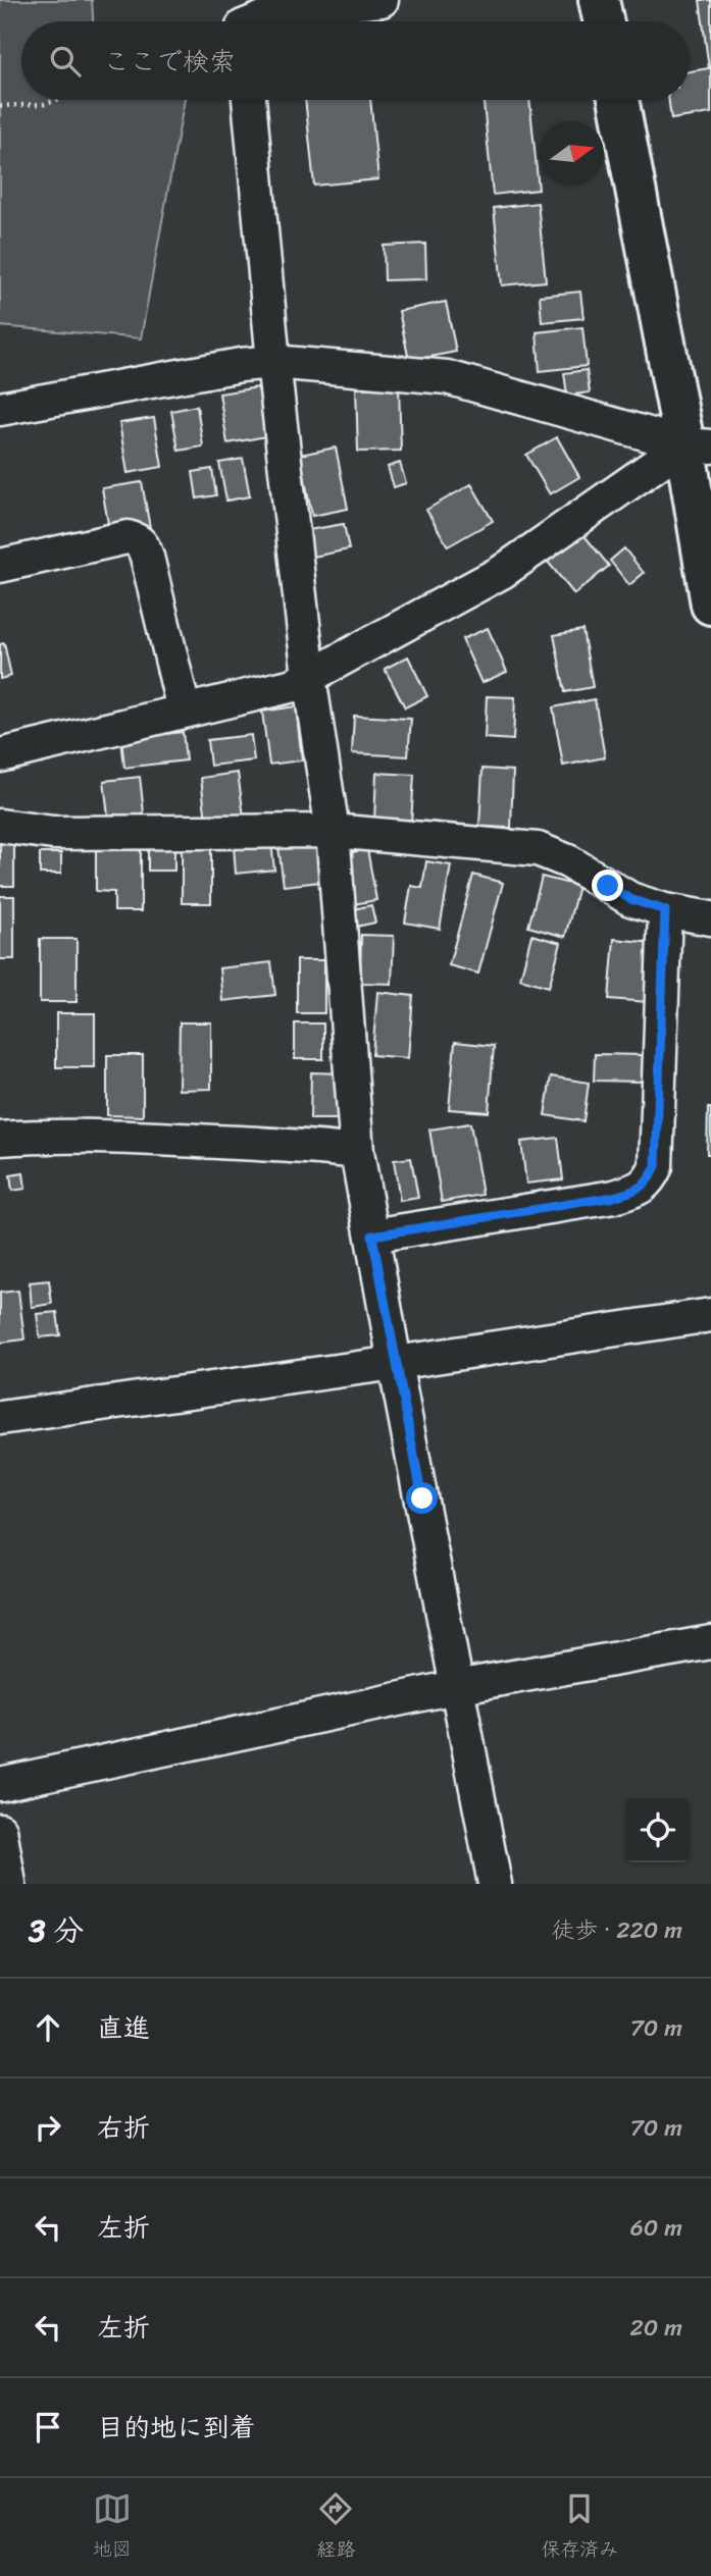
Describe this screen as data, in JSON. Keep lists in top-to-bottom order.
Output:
{
  "north": "right",
  "page": {
    "search": "ここで検索",
    "heading": ["3 分", "徒歩 · 220 m"],
    "list": [
      ["直進", "70 m"],
      ["右折", "70 m"],
      ["左折", "60 m"],
      ["左折", "20 m"],
      "目的地に到着"
    ],
    "nav": ["地図", "経路", "保存済み"]
  }
}
